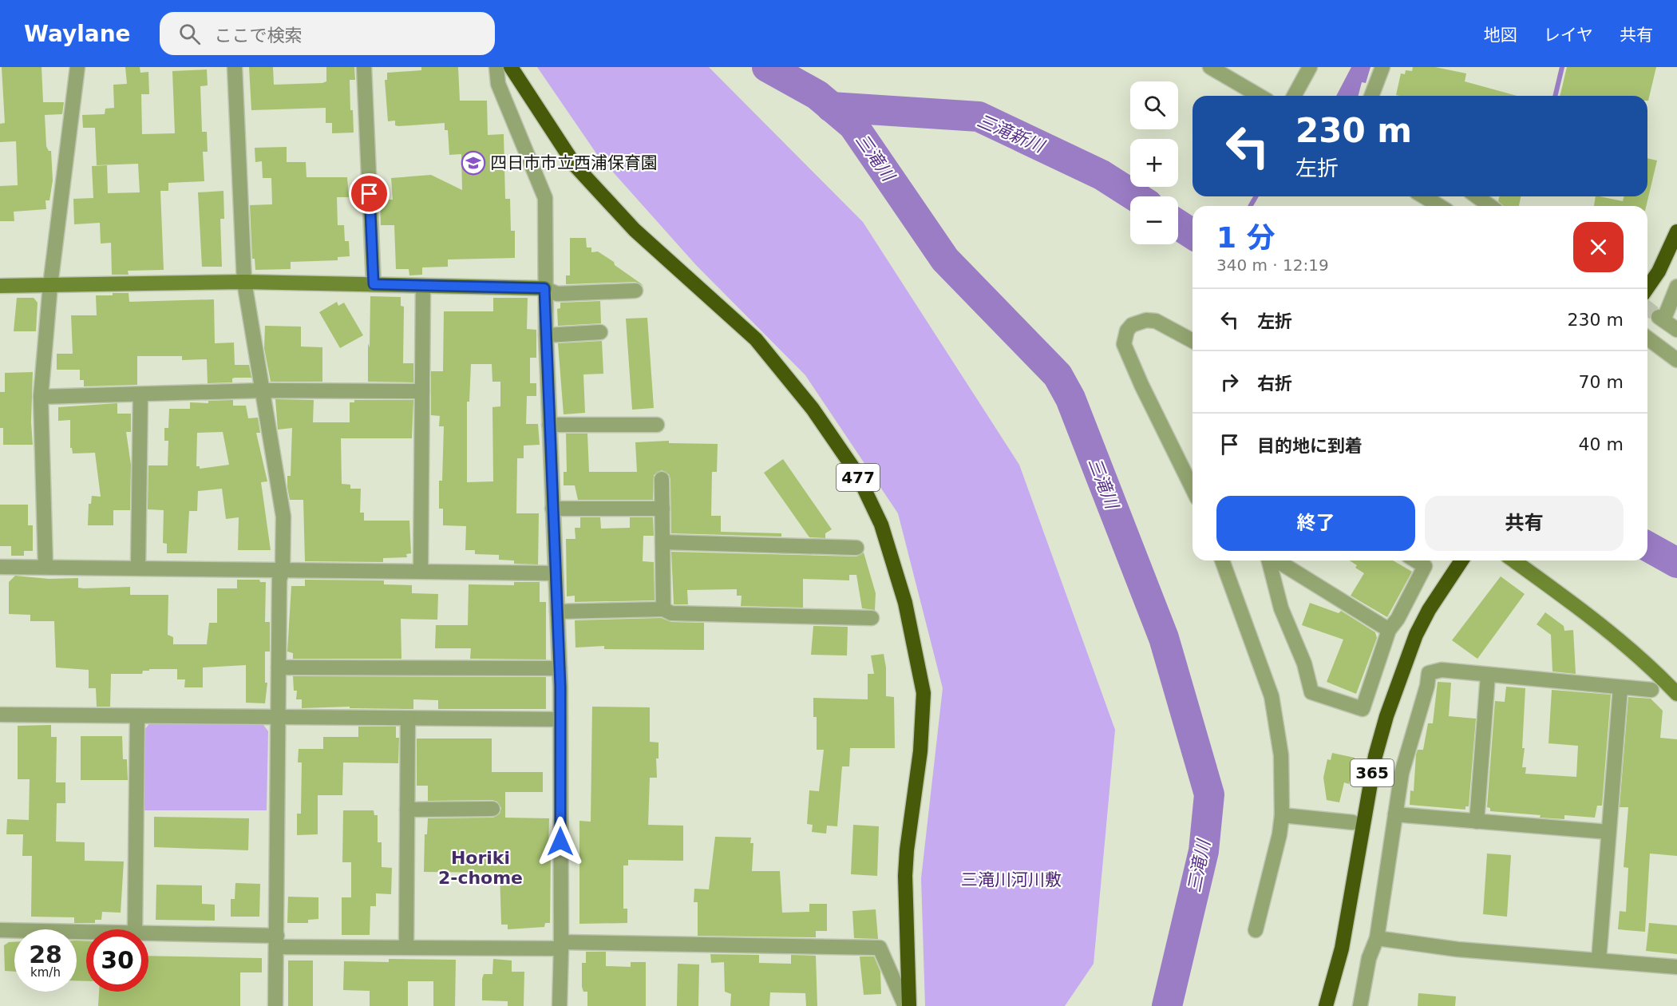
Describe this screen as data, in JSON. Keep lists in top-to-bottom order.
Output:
{
  "streets": {
    "highway": ["477", "365"]
  },
  "districts": ["Horiki 2-chome"],
  "water": ["三滝新川", "三滝川"],
  "parks": ["三滝川河川敷"],
  "places": {
    "school or university": ["四日市市立西浦保育園"]
  },
  "page": {
    "header": "Waylane",
    "search": "ここで検索",
    "nav": ["地図", "レイヤ", "共有"],
    "map_buttons": ["+", "−"],
    "turn": ["230 m", "左折"],
    "heading": ["1 分", "340 m · 12:19"],
    "list": [
      {
        "name": "左折",
        "value": "230 m"
      },
      {
        "name": "右折",
        "value": "70 m"
      },
      {
        "name": "目的地に到着",
        "value": "40 m"
      }
    ],
    "buttons": ["終了", "共有"],
    "speed": "28 km/h",
    "limit": "30"
  }
}
